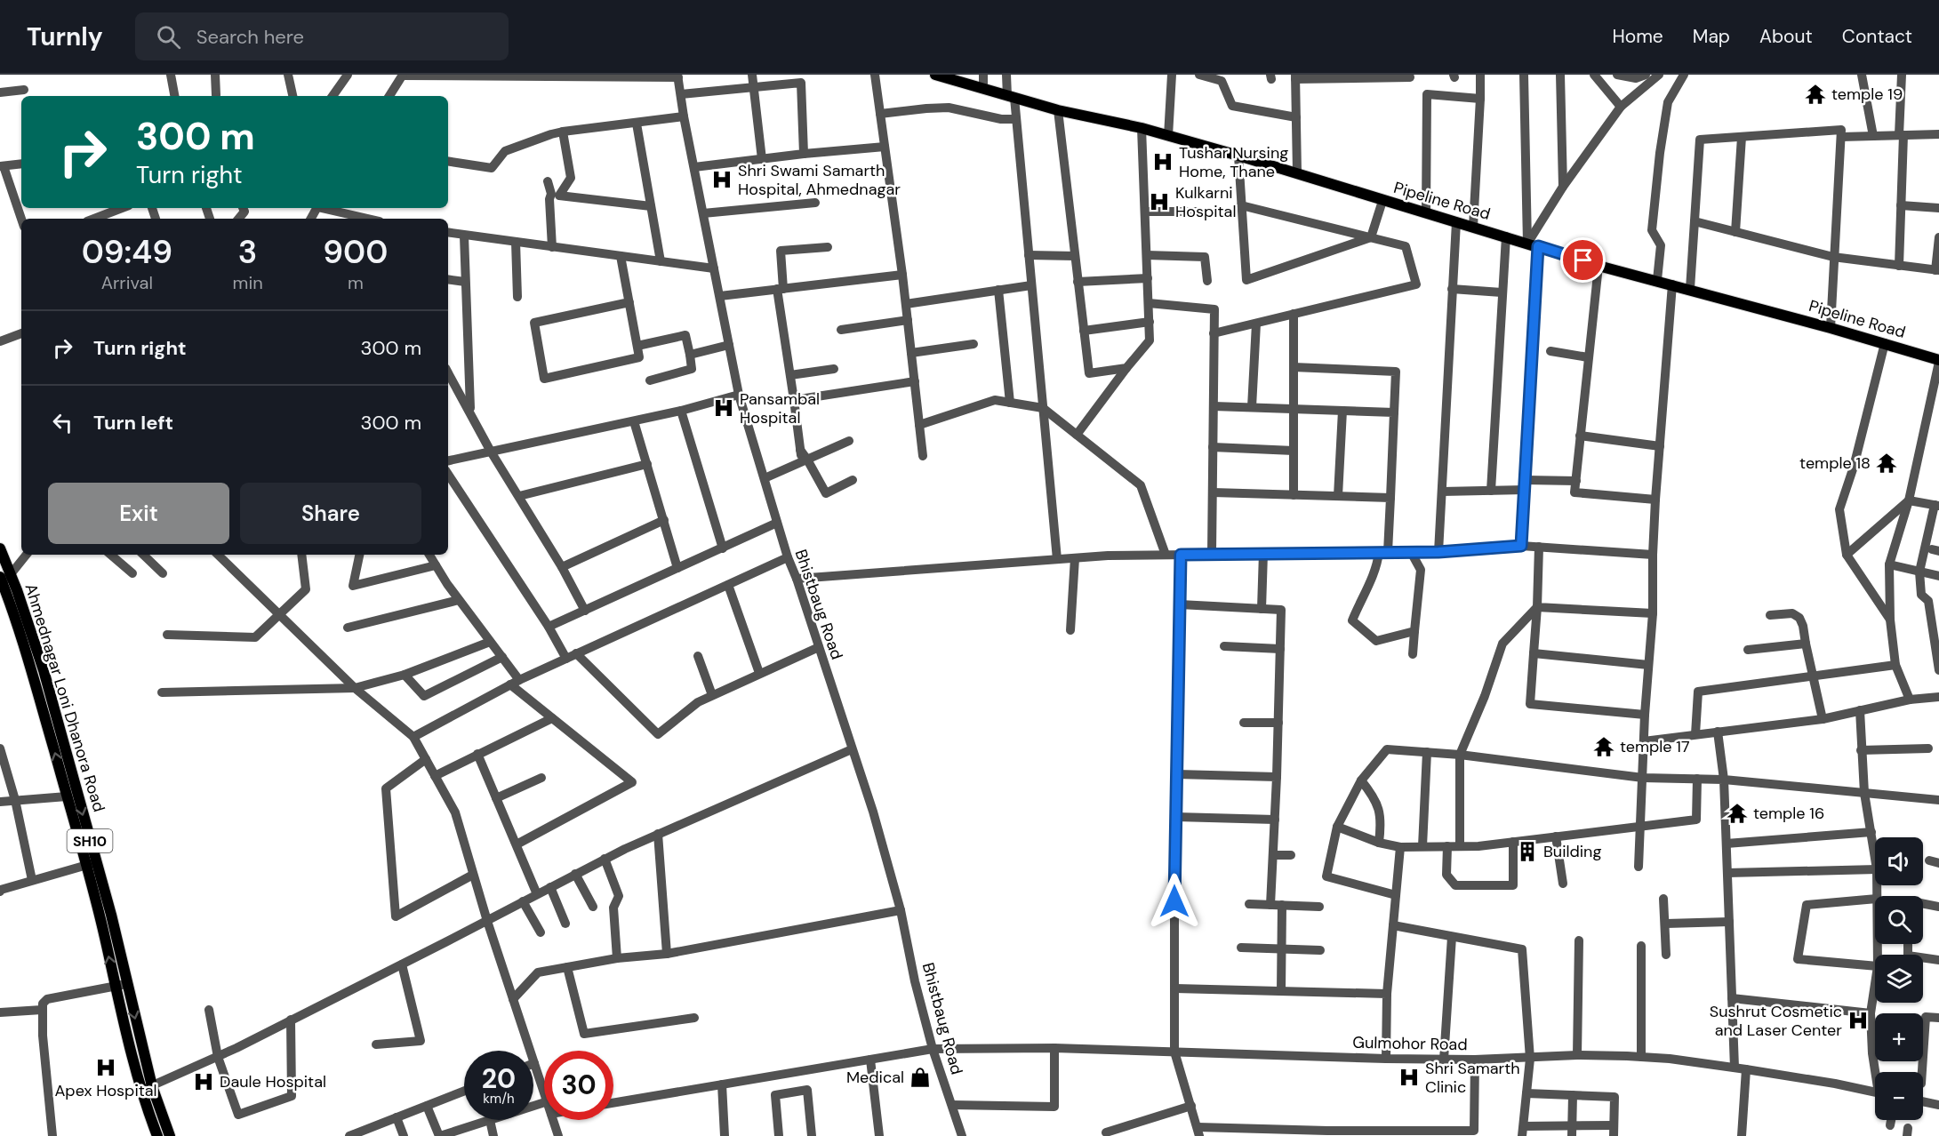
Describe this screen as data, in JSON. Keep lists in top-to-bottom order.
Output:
{
  "streets": {
    "main road": ["Pipeline Road", "Ahmednagar Loni Dhanora Road", "SH10"],
    "street": ["Bhistbaug Road", "Gulmohor Road"]
  },
  "crossings": [
    ["Bhistbaug Road", "Gulmohor Road"]
  ],
  "places": {
    "temple": [
      "temple 19",
      "temple 18",
      "temple 17",
      "temple 16"
    ],
    "hospital": [
      "Tushar Nursing Home, Thane",
      "Shri Swami Samarth Hospital, Ahmednagar",
      "Kulkarni Hospital",
      "Pansambal Hospital",
      "Sushrut Cosmetic and Laser Center",
      "Apex Hospital",
      "Shri Samarth Clinic",
      "Daule Hospital"
    ],
    "building": ["Building"],
    "shop": ["Medical"]
  },
  "page": {
    "header": "Turnly",
    "search": "Search here",
    "nav": [
      "Home",
      "Map",
      "About",
      "Contact"
    ],
    "turn": ["300 m", "Turn right"],
    "eta": [
      "09:49",
      "Arrival",
      "3",
      "min",
      "900",
      "m"
    ],
    "list": [
      {
        "name": "Turn right",
        "value": "300 m"
      },
      {
        "name": "Turn left",
        "value": "300 m"
      }
    ],
    "buttons": ["Exit", "Share"],
    "map_buttons": ["+", "−"],
    "speed": "20 km/h",
    "limit": "30"
  }
}
